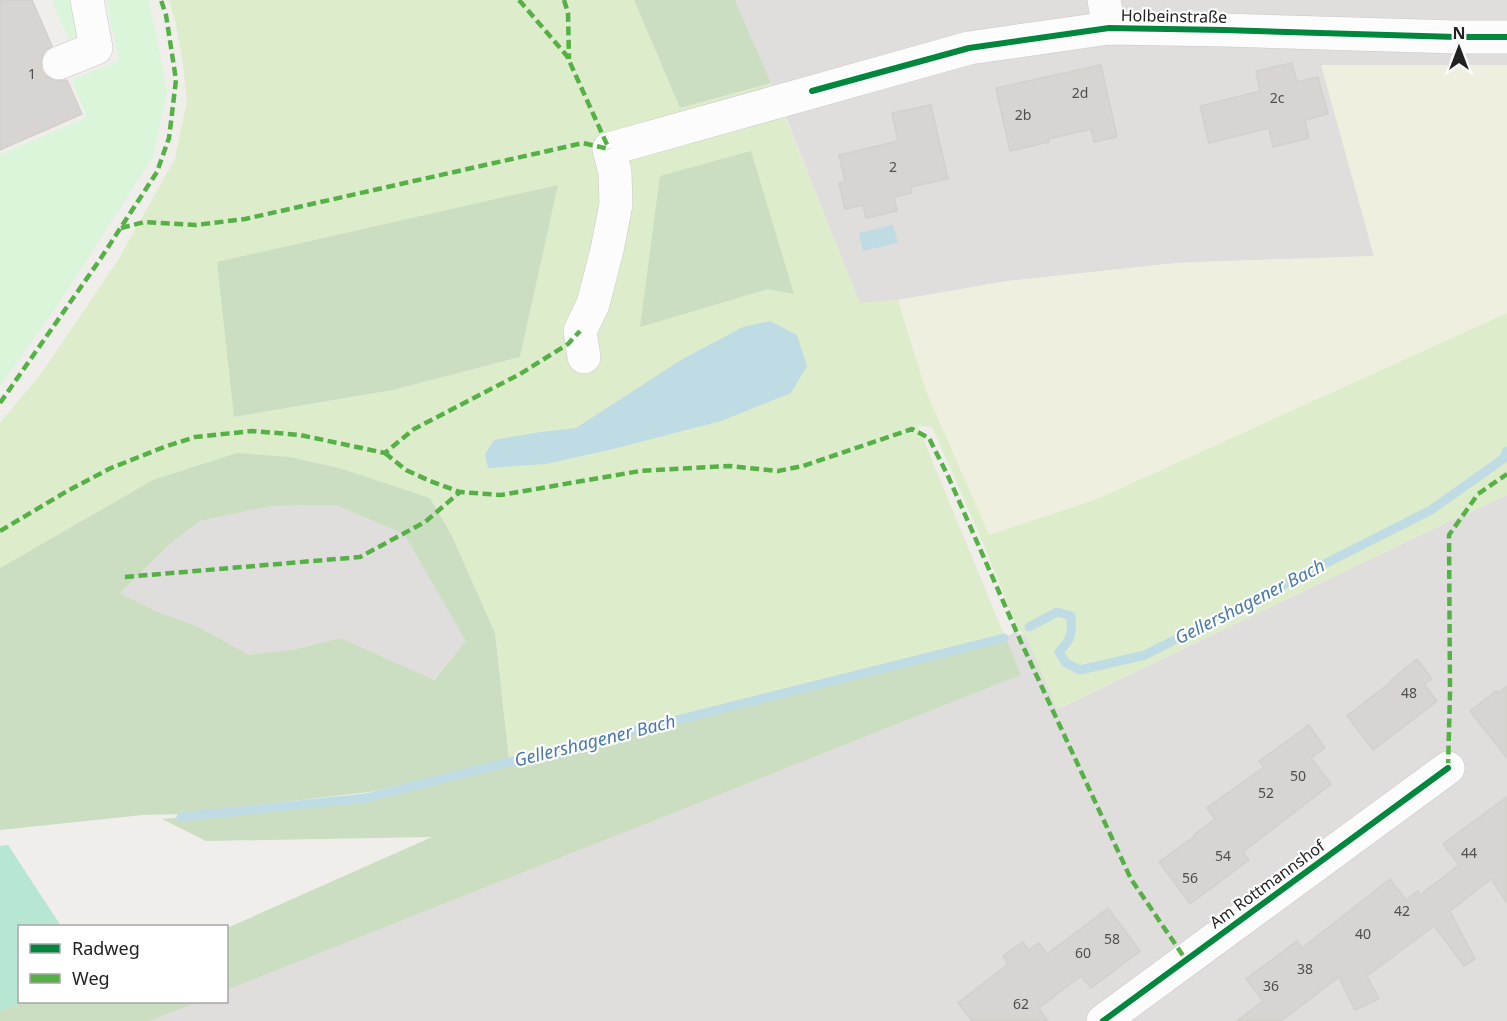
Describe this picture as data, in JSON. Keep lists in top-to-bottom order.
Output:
{
  "streets": {
    "street": ["Holbeinstraße", "Am Rottmannshof"]
  },
  "water": ["Gellershagener Bach"],
  "house_numbers": [
    "1",
    "2d",
    "2c",
    "2b",
    "2",
    "48",
    "50",
    "52",
    "44",
    "54",
    "56",
    "42",
    "40",
    "58",
    "60",
    "38",
    "36",
    "62"
  ],
  "legend": ["Radweg", "Weg"],
  "north": "top"
}
